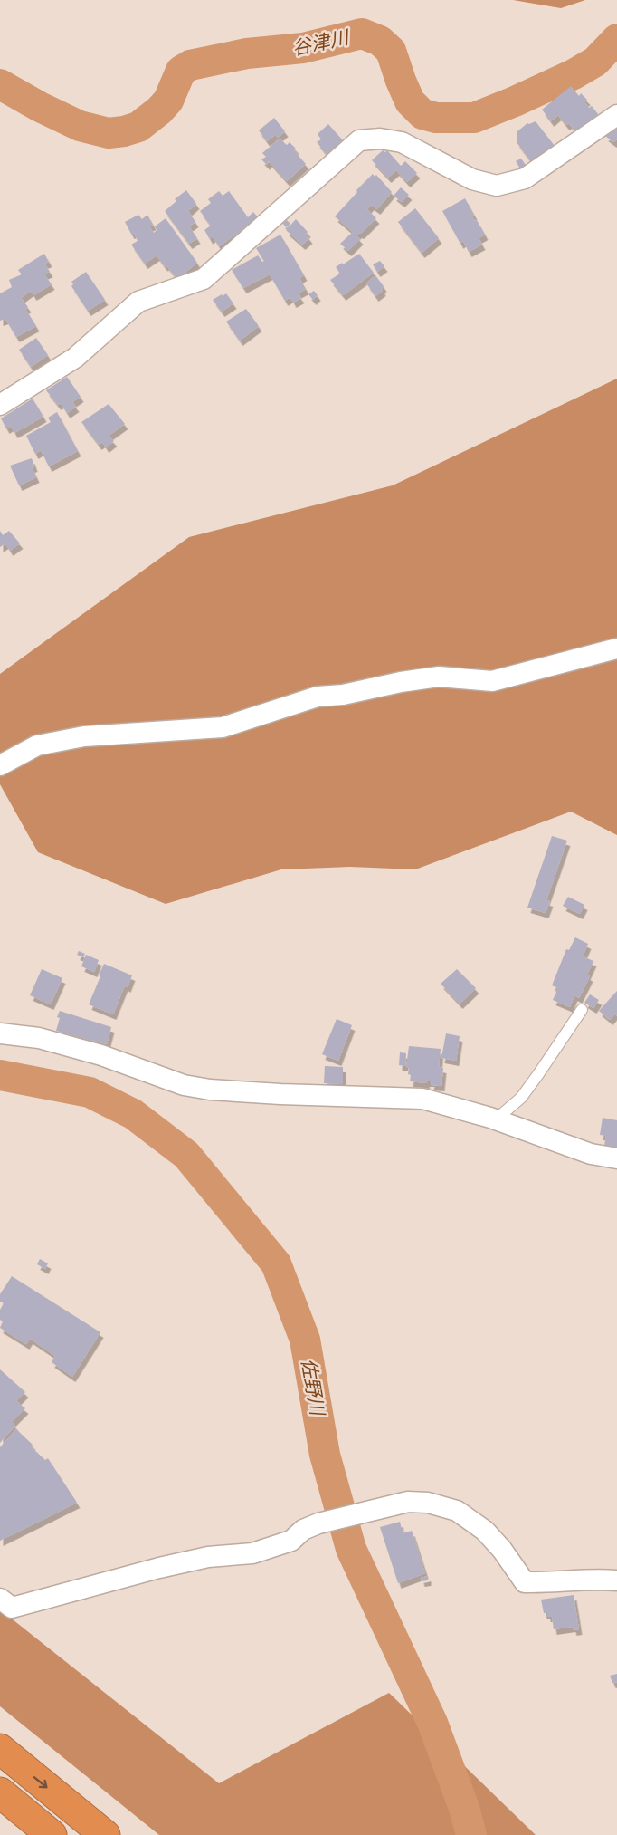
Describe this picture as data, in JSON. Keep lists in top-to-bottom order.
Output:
{
  "water": ["谷津川", "佐野川"]
}
